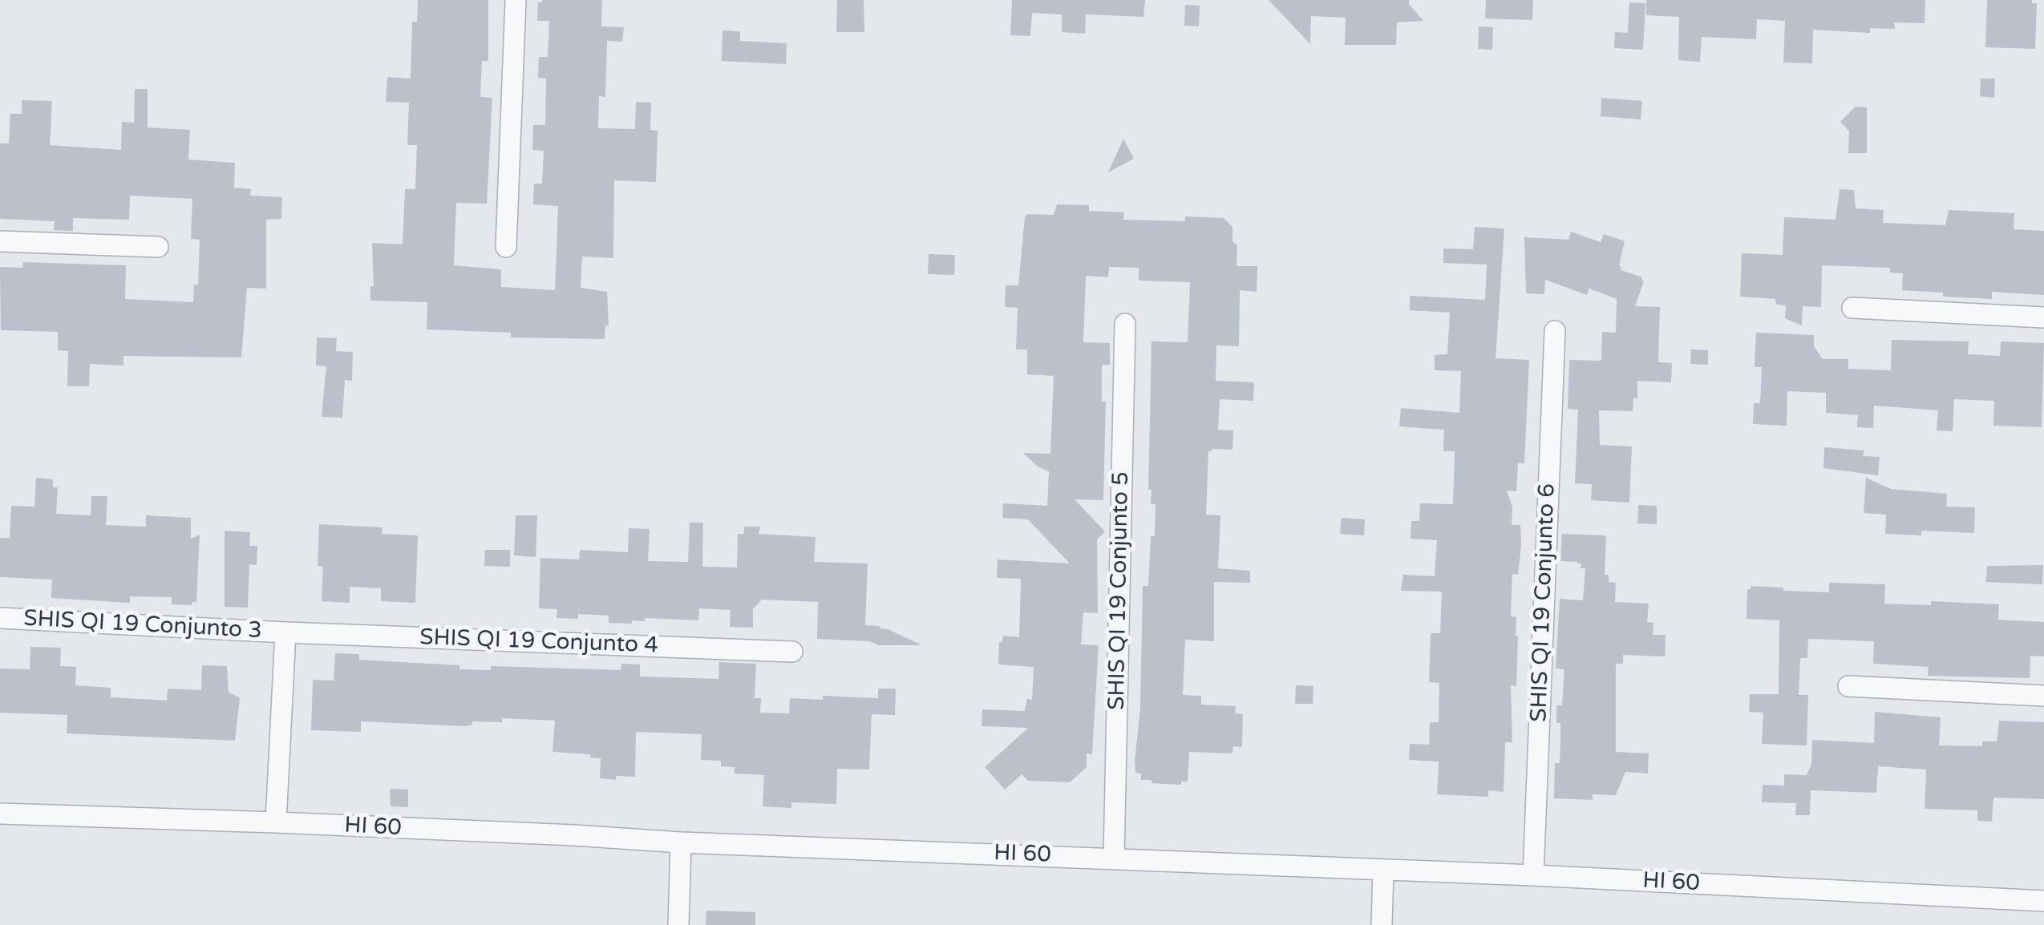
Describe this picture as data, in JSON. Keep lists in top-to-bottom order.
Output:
{
  "streets": {
    "street": [
      "SHIS QI 19 Conjunto 5",
      "SHIS QI 19 Conjunto 6",
      "SHIS QI 19 Conjunto 3",
      "SHIS QI 19 Conjunto 4",
      "HI 60"
    ]
  },
  "crossings": [
    ["SHIS QI 19 Conjunto 5", "HI 60"],
    ["SHIS QI 19 Conjunto 6", "HI 60"],
    ["SHIS QI 19 Conjunto 3", "SHIS QI 19 Conjunto 4"]
  ]
}
